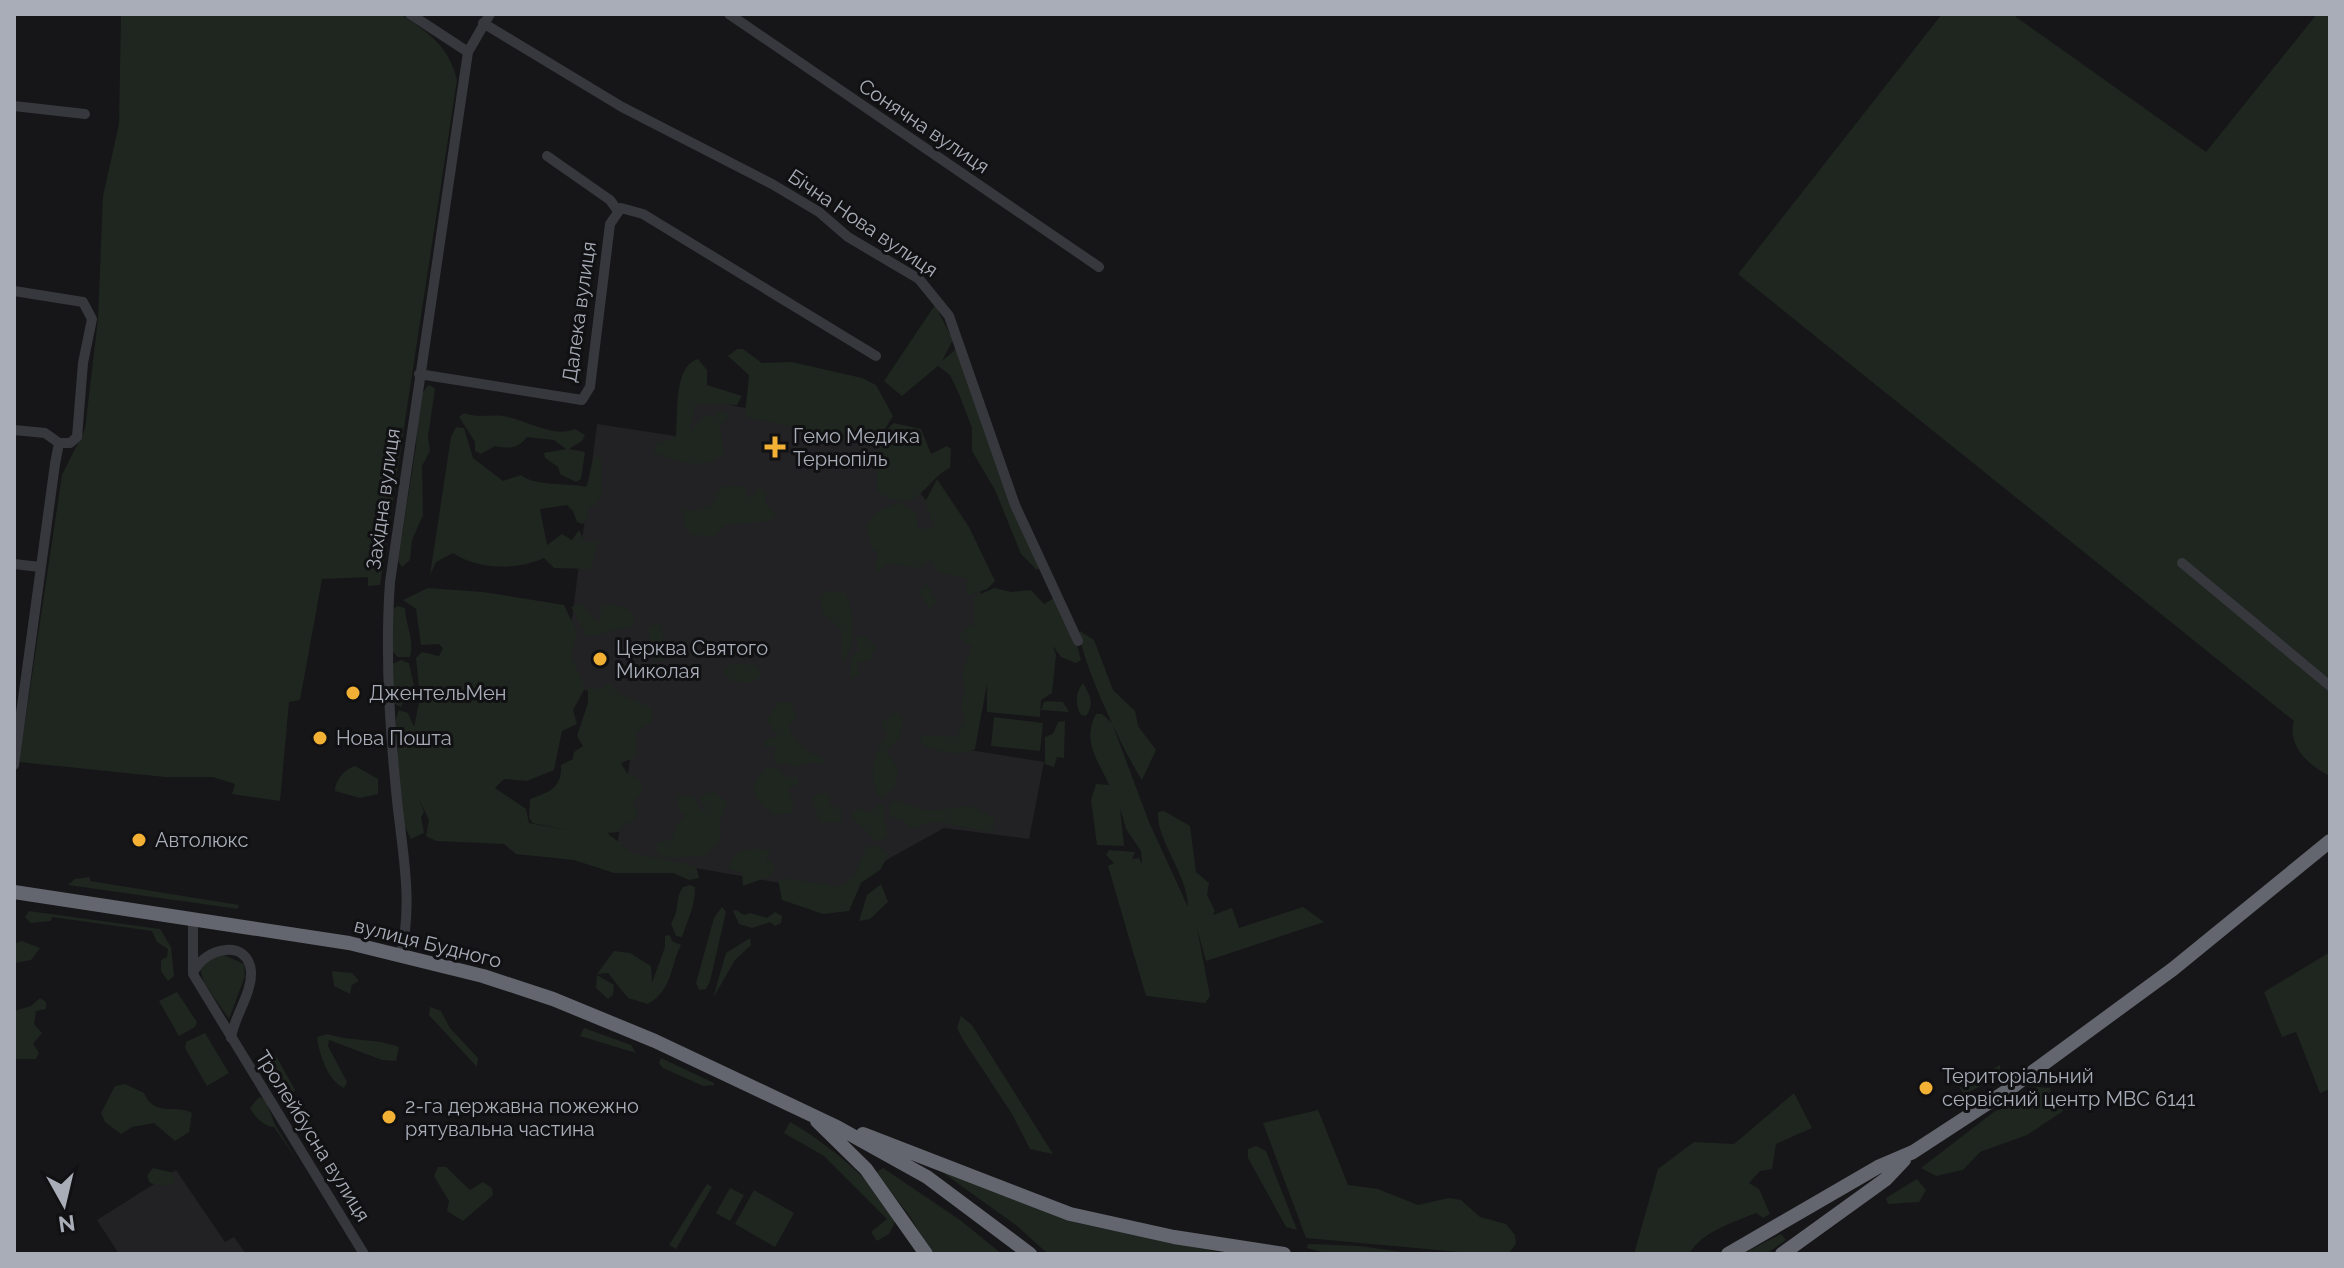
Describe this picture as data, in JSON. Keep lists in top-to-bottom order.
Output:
{
  "streets": {
    "highway": ["вулиця Будного"],
    "street": [
      "Сонячна вулиця",
      "Бічна Нова вулиця",
      "Далека вулиця",
      "Західна вулиця",
      "Тролейбусна вулиця"
    ]
  },
  "crossings": [
    ["Бічна Нова вулиця", "Західна вулиця"],
    ["Далека вулиця", "Західна вулиця"],
    ["Західна вулиця", "вулиця Будного"]
  ],
  "places": {
    "health": ["Гемо Медика Тернопіль"],
    "other": [
      "Церква Святого Миколая",
      "ДжентельМен",
      "Нова Пошта",
      "Автолюкс",
      "Територіальний сервісний центр МВС 6141",
      "2-га державна пожежно рятувальна частина"
    ]
  },
  "north": "bottom"
}
